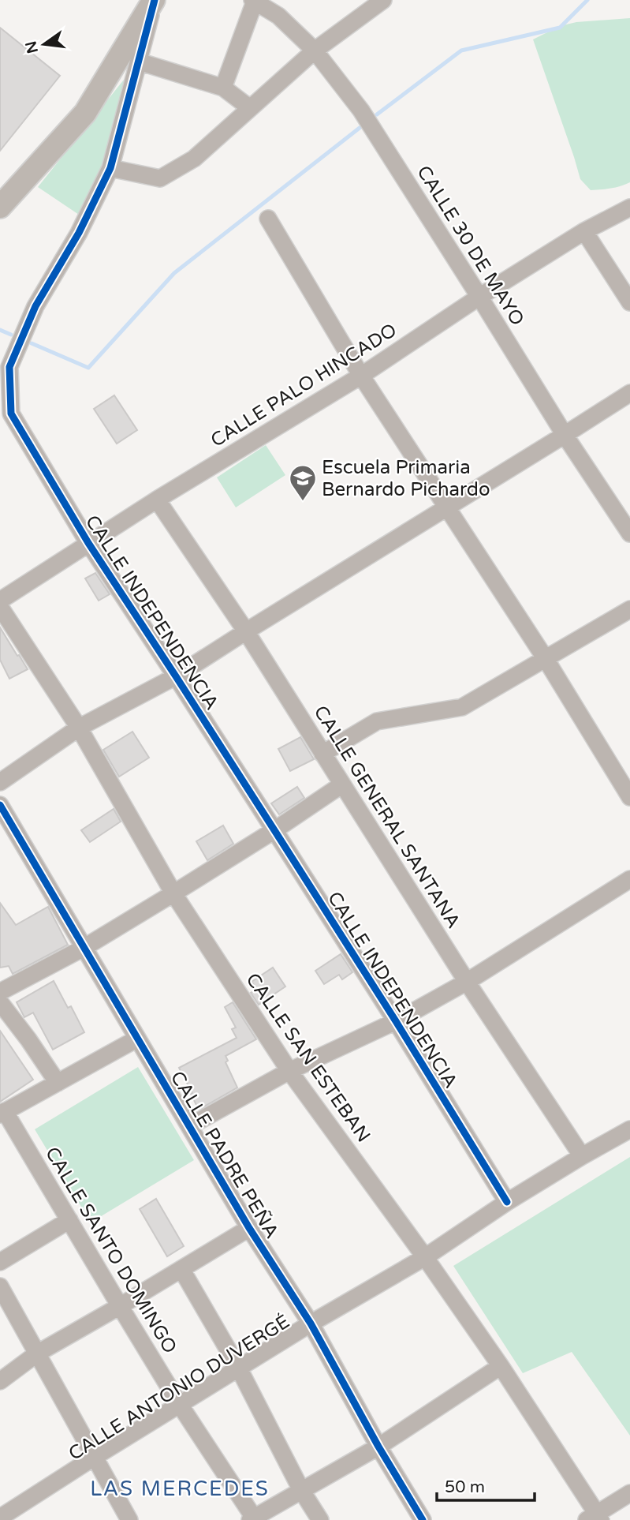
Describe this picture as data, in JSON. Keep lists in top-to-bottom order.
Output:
{
  "streets": {
    "street": [
      "CALLE 30 DE MAYO",
      "CALLE PALO HINCADO",
      "CALLE INDEPENDENCIA",
      "CALLE GENERAL SANTANA",
      "CALLE SAN ESTEBAN",
      "CALLE PADRE PEÑA",
      "CALLE SANTO DOMINGO",
      "CALLE ANTONIO DUVERGÉ"
    ]
  },
  "crossings": [
    ["CALLE 30 DE MAYO", "CALLE PALO HINCADO"],
    ["CALLE PALO HINCADO", "CALLE INDEPENDENCIA"],
    ["CALLE PALO HINCADO", "CALLE GENERAL SANTANA"],
    ["CALLE INDEPENDENCIA", "CALLE ANTONIO DUVERGÉ"],
    ["CALLE GENERAL SANTANA", "CALLE ANTONIO DUVERGÉ"],
    ["CALLE SAN ESTEBAN", "CALLE ANTONIO DUVERGÉ"],
    ["CALLE PADRE PEÑA", "CALLE ANTONIO DUVERGÉ"],
    ["CALLE SANTO DOMINGO", "CALLE ANTONIO DUVERGÉ"]
  ],
  "districts": ["LAS MERCEDES"],
  "places": {
    "school or university": ["Escuela Primaria Bernardo Pichardo"]
  },
  "scale_bar": "50 m",
  "north": "left"
}
